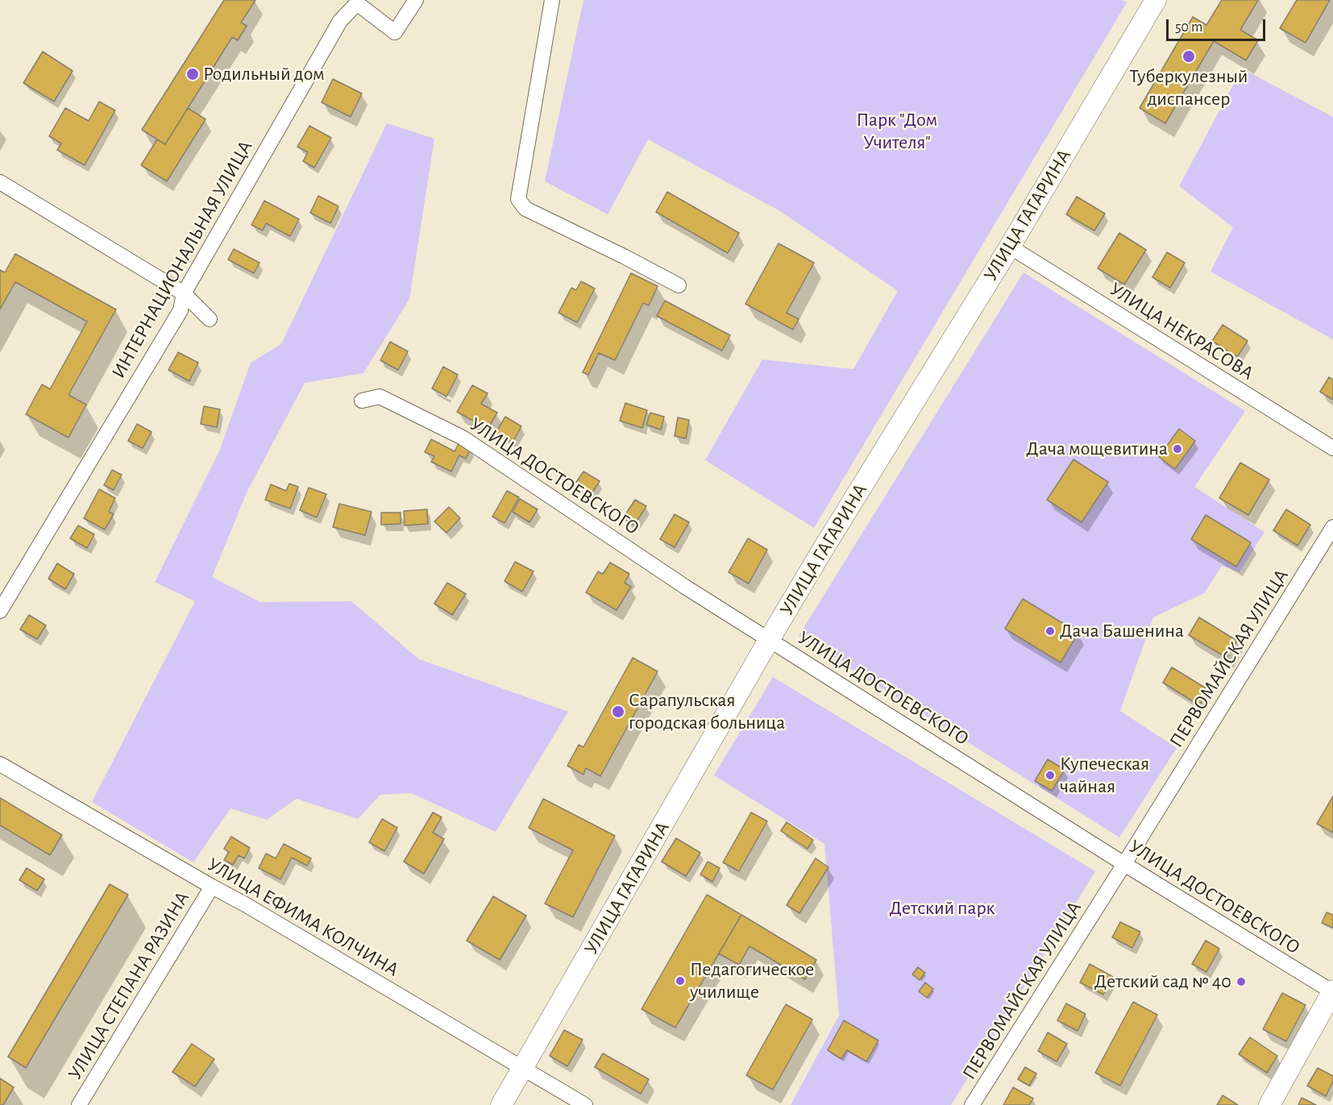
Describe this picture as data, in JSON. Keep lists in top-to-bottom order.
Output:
{
  "streets": {
    "street": [
      "УЛИЦА ГАГАРИНА",
      "ИНТЕРНАЦИОНАЛЬНАЯ УЛИЦА",
      "УЛИЦА НЕКРАСОВА",
      "УЛИЦА ДОСТОЕВСКОГО",
      "ПЕРВОМАЙСКАЯ УЛИЦА",
      "УЛИЦА ЕФИМА КОЛЧИНА",
      "УЛИЦА СТЕПАНА РАЗИНА"
    ]
  },
  "crossings": [
    ["УЛИЦА ГАГАРИНА", "УЛИЦА НЕКРАСОВА"],
    ["УЛИЦА ГАГАРИНА", "УЛИЦА ДОСТОЕВСКОГО"],
    ["УЛИЦА ГАГАРИНА", "УЛИЦА ЕФИМА КОЛЧИНА"],
    ["УЛИЦА ДОСТОЕВСКОГО", "ПЕРВОМАЙСКАЯ УЛИЦА"],
    ["УЛИЦА ЕФИМА КОЛЧИНА", "УЛИЦА СТЕПАНА РАЗИНА"]
  ],
  "parks": ["Парк \"Дом Учителя\"", "Детский парк"],
  "places": [
    "Туберкулезный диспансер",
    "Родильный дом",
    "Дача мощевитина",
    "Дача Башенина",
    "Сарапульская городская больница",
    "Купеческая чайная",
    "Педагогическое училище",
    "Детский сад № 40"
  ],
  "scale_bar": "50 m"
}
